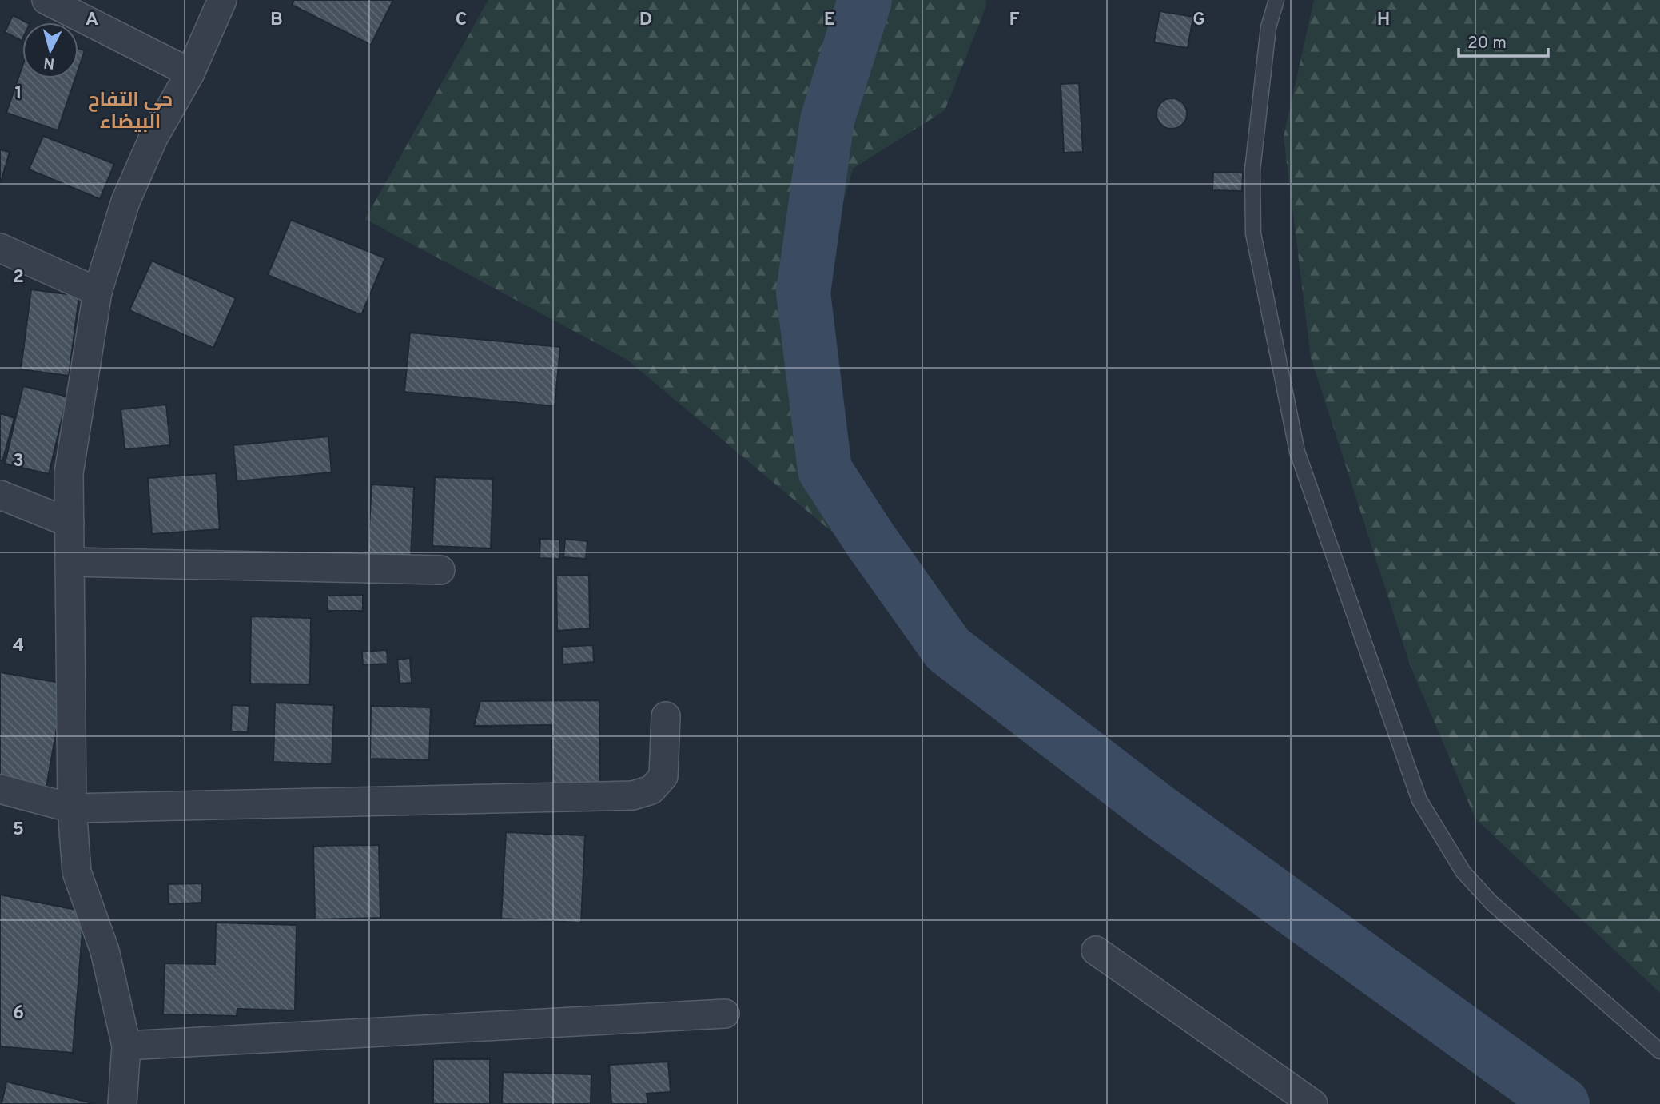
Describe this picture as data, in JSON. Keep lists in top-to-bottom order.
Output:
{
  "districts": ["حي التفاح البيضاء"],
  "scale_bar": "20 m",
  "north": "bottom",
  "grid": {
    "columns": [
      "A",
      "B",
      "C",
      "D",
      "E",
      "F",
      "G",
      "H"
    ],
    "rows": [
      "1",
      "2",
      "3",
      "4",
      "5",
      "6"
    ]
  }
}
